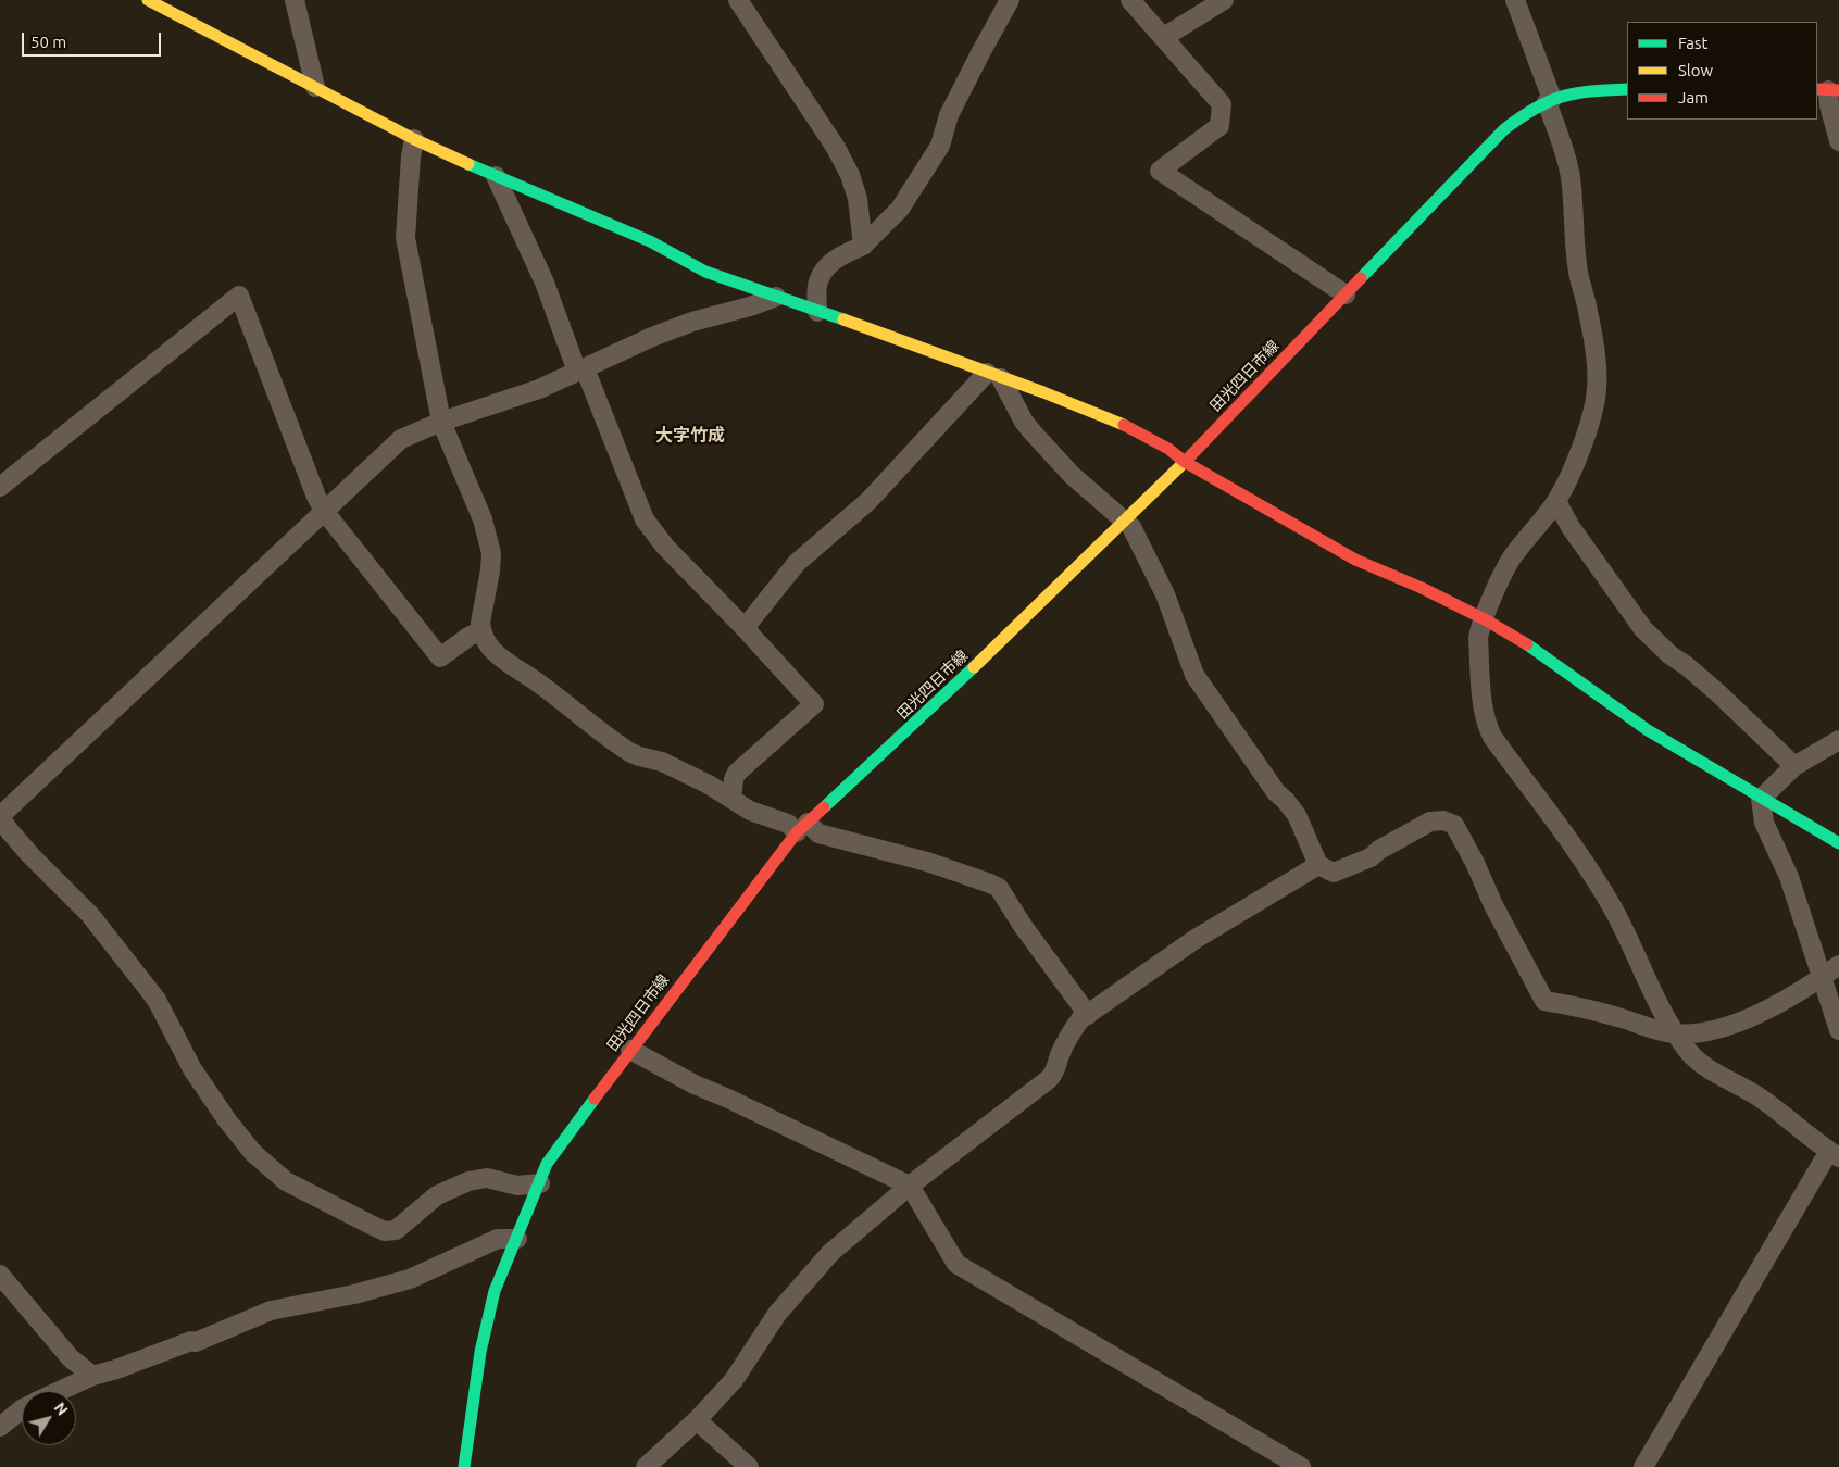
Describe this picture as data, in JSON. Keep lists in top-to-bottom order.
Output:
{
  "streets": {
    "street": ["田光四日市線"]
  },
  "districts": ["大字竹成"],
  "legend": ["Fast", "Slow", "Jam"],
  "scale_bar": "50 m",
  "north": "top right"
}
